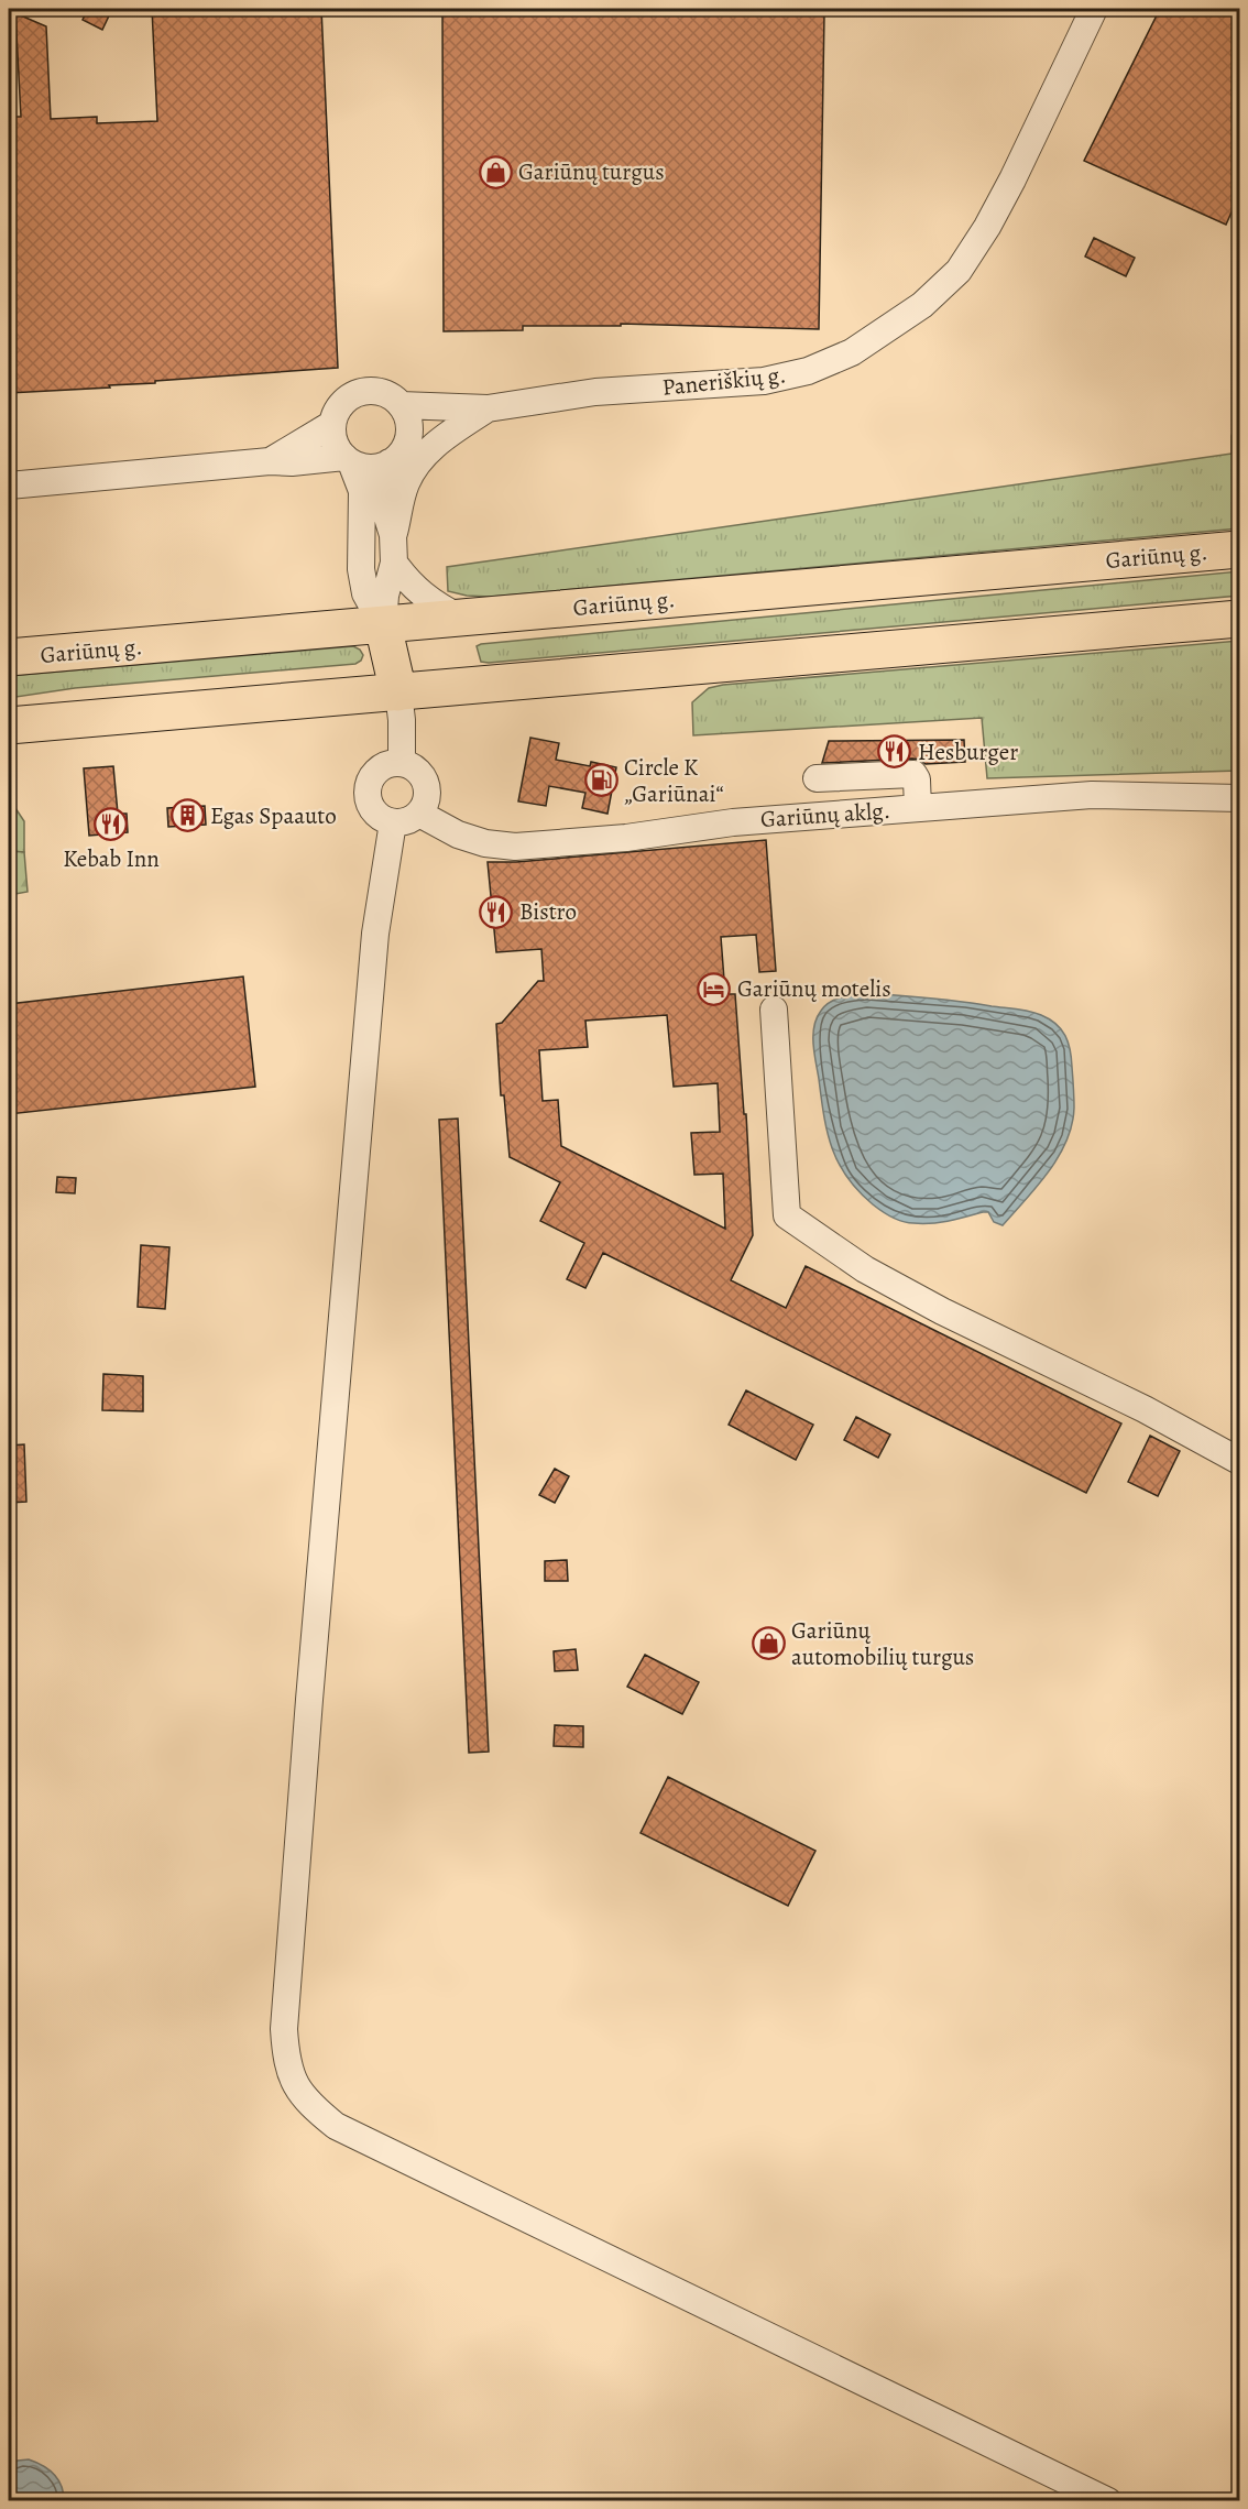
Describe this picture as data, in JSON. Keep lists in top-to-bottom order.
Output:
{
  "streets": {
    "highway": ["Gariūnų g."],
    "street": ["Paneriškių g.", "Gariūnų aklg."]
  },
  "places": {
    "shop": ["Gariūnų turgus", "Gariūnų automobilių turgus"],
    "restaurant": ["Hesburger", "Kebab Inn", "Bistro"],
    "fuel station": ["Circle K „Gariūnai“"],
    "building": ["Egas Spaauto"],
    "hotel": ["Gariūnų motelis"]
  }
}
